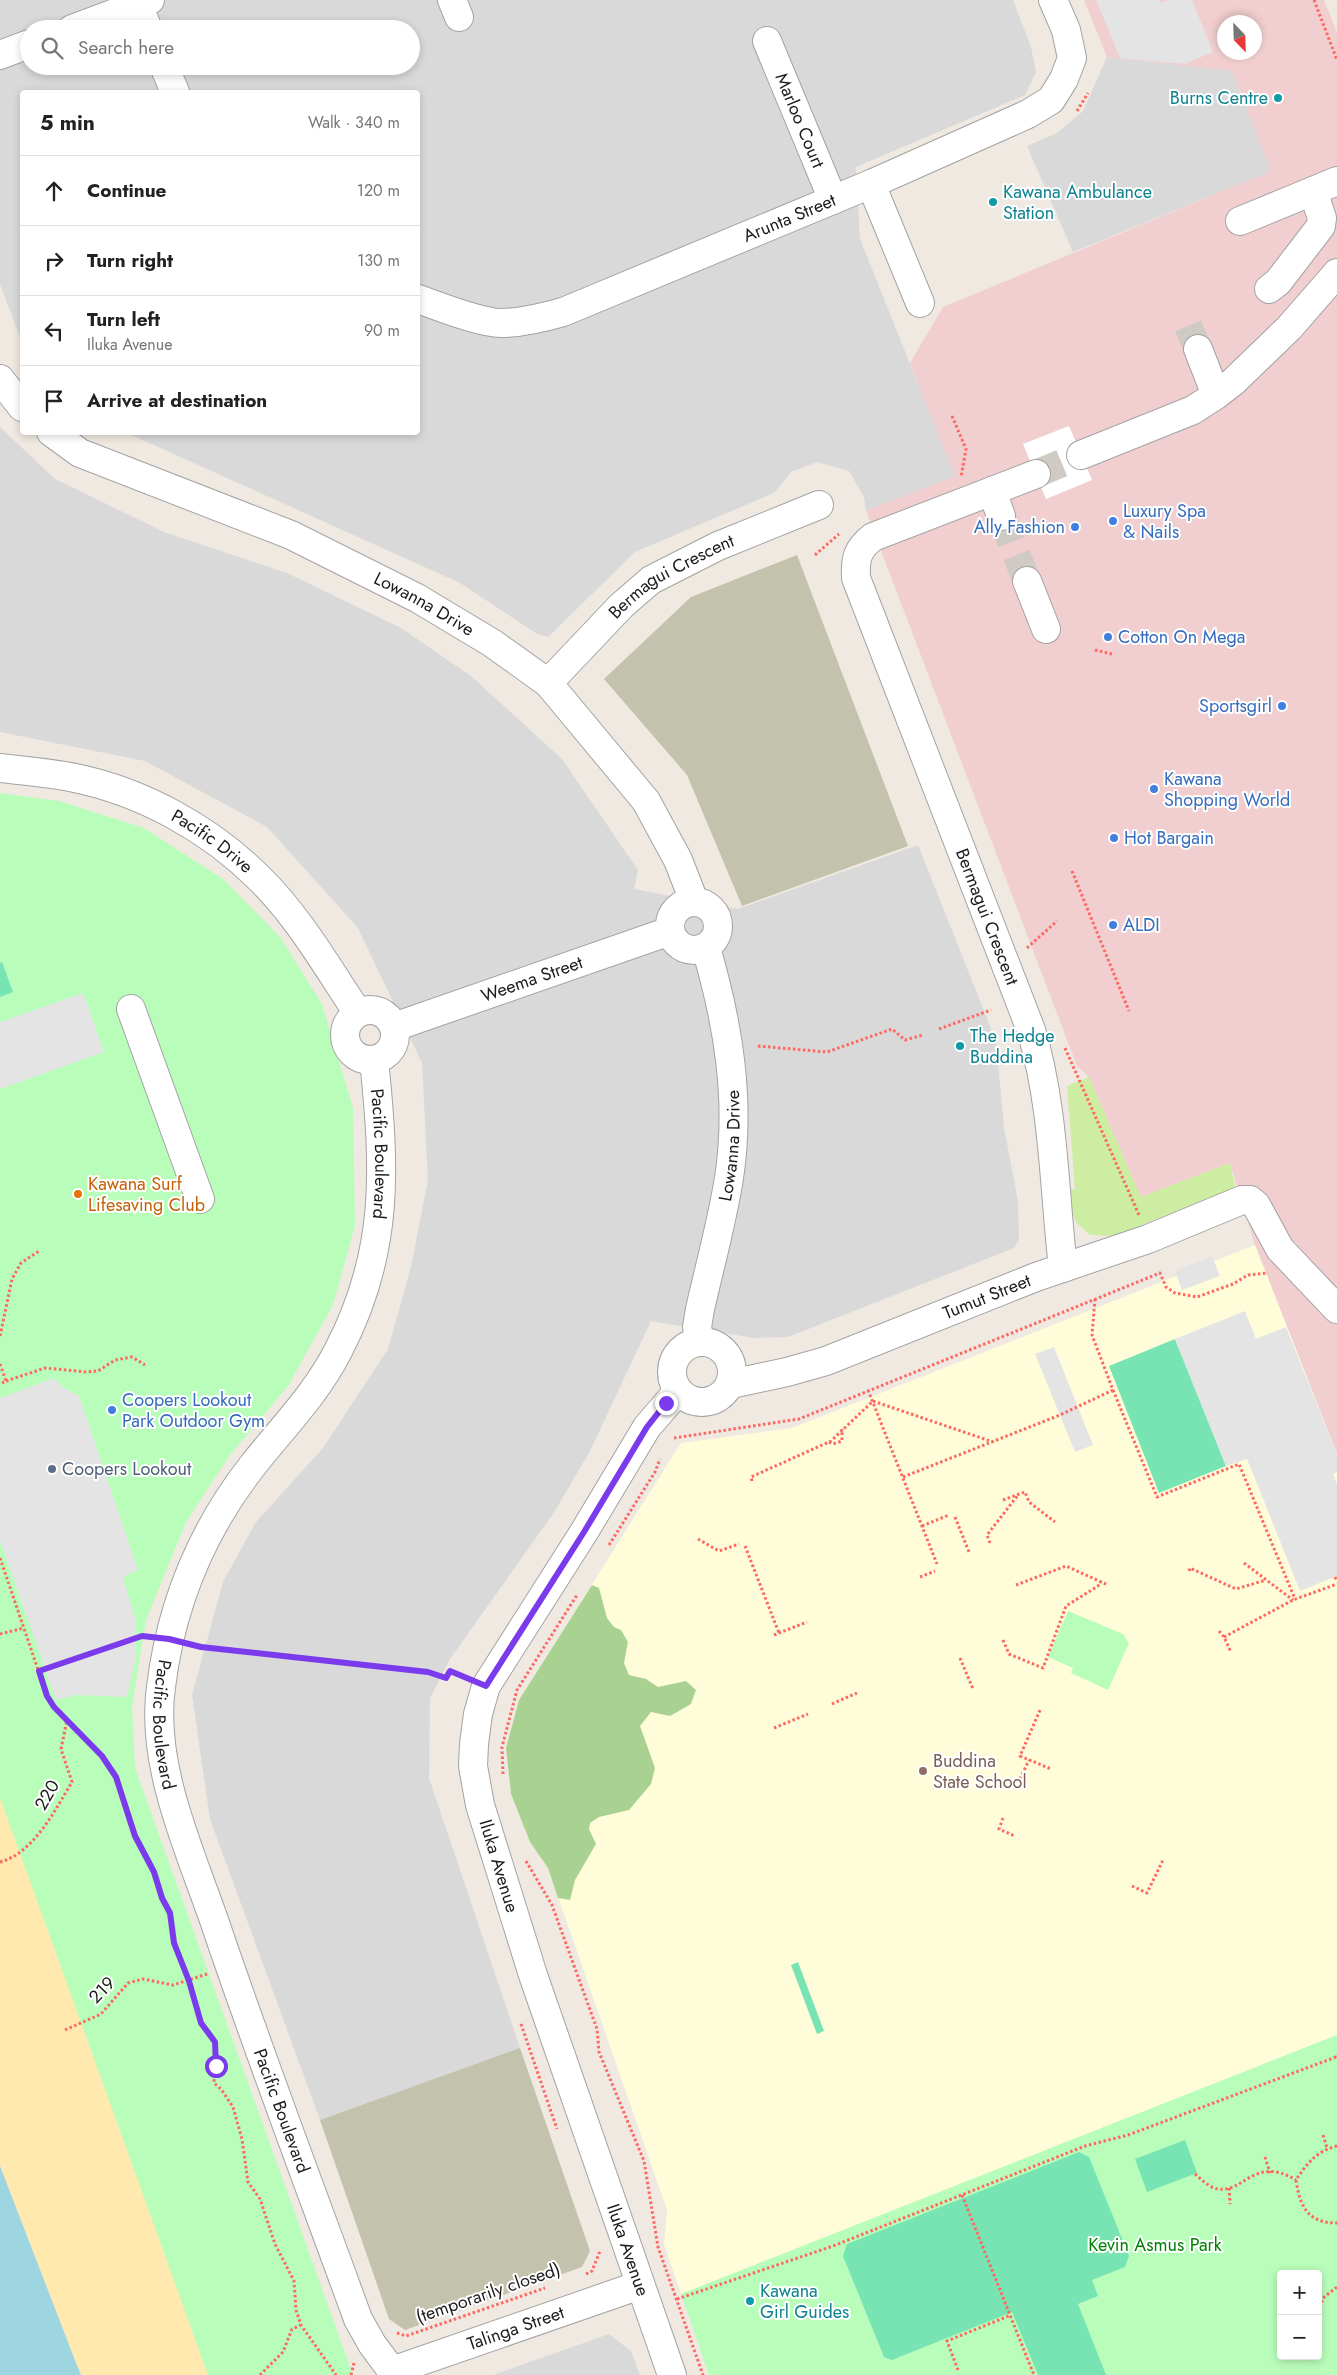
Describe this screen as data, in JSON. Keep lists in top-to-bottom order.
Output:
{
  "streets": {
    "street": [
      "Marloo Court",
      "Arunta Street",
      "Bermagui Crescent",
      "Lowanna Drive",
      "Pacific Drive",
      "Weema Street",
      "Pacific Boulevard",
      "Tumut Street",
      "Iluka Avenue",
      "Talinga Street"
    ],
    "path": ["220", "219", "(temporarily closed)"]
  },
  "crossings": [
    ["Marloo Court", "Arunta Street"],
    ["Bermagui Crescent", "Lowanna Drive"],
    ["Bermagui Crescent", "Tumut Street"],
    ["Lowanna Drive", "Weema Street"],
    ["Lowanna Drive", "Tumut Street"],
    ["Lowanna Drive", "Iluka Avenue"],
    ["Pacific Drive", "Weema Street"],
    ["Pacific Drive", "Pacific Boulevard"],
    ["Weema Street", "Pacific Boulevard"],
    ["Pacific Boulevard", "(temporarily closed)"],
    ["Pacific Boulevard", "Talinga Street"],
    ["Tumut Street", "Iluka Avenue"],
    ["Iluka Avenue", "Talinga Street"]
  ],
  "parks": ["Kevin Asmus Park"],
  "places": [
    "Burns Centre",
    "Kawana Ambulance Station",
    "Luxury Spa & Nails",
    "Ally Fashion",
    "Cotton On Mega",
    "Sportsgirl",
    "Kawana Shopping World",
    "Hot Bargain",
    "ALDI",
    "The Hedge Buddina",
    "Kawana Surf Lifesaving Club",
    "Coopers Lookout Park Outdoor Gym",
    "Coopers Lookout",
    "Buddina State School",
    "Kawana Girl Guides"
  ],
  "north": "bottom right",
  "page": {
    "search": "Search here",
    "heading": ["5 min", "Walk · 340 m"],
    "list": [
      ["Continue", "120 m"],
      ["Turn right", "130 m"],
      ["Turn left", "Iluka Avenue", "90 m"],
      "Arrive at destination"
    ],
    "map_buttons": ["+", "−"]
  }
}
